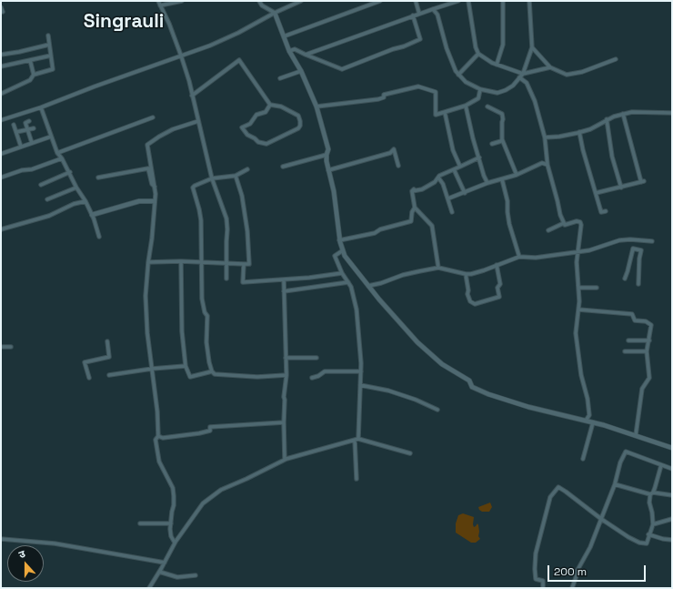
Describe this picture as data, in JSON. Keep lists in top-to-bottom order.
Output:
{
  "districts": ["Singrauli"],
  "scale_bar": "200 m",
  "north": "top"
}
